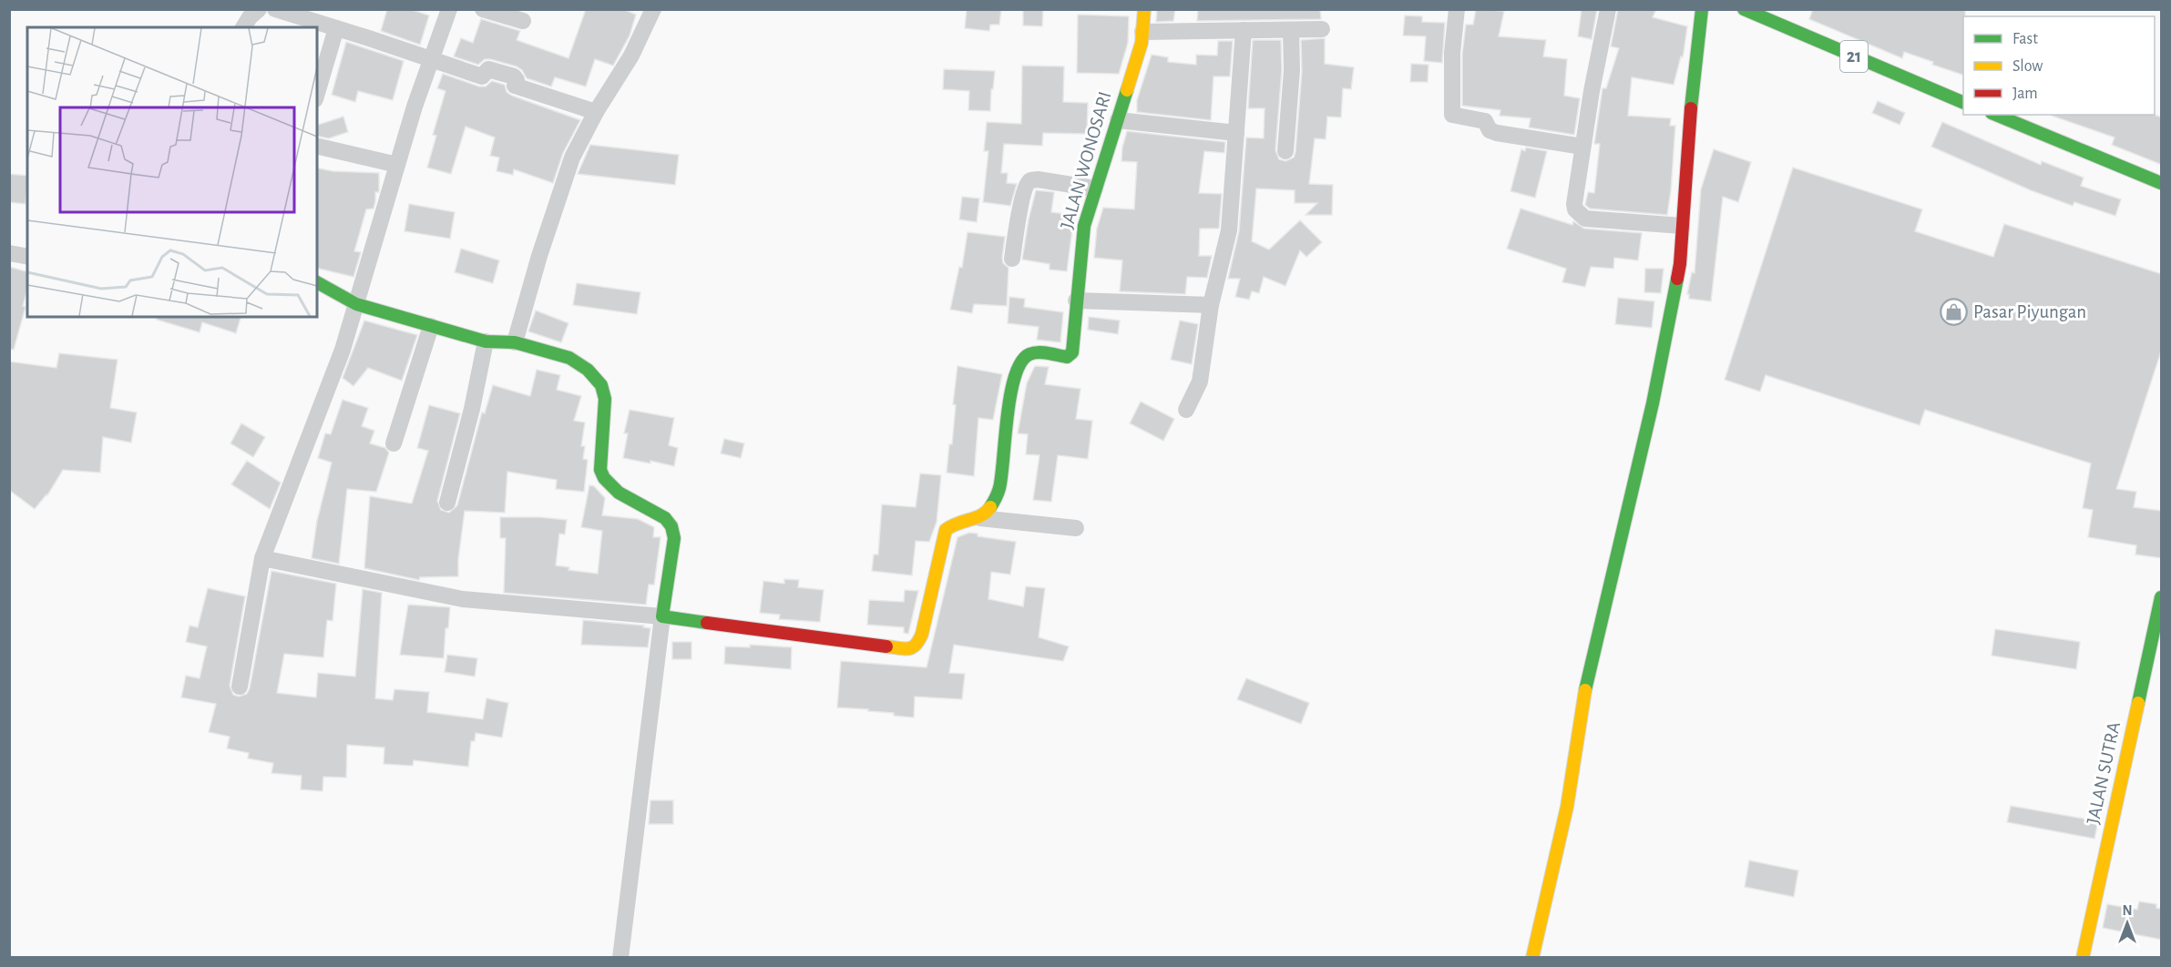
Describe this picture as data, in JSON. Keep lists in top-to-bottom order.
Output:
{
  "streets": {
    "main road": ["21", "JALAN WONOSARI", "JALAN SUTRA"]
  },
  "places": {
    "shop": ["Pasar Piyungan"]
  },
  "legend": ["Fast", "Slow", "Jam"],
  "north": "top"
}
